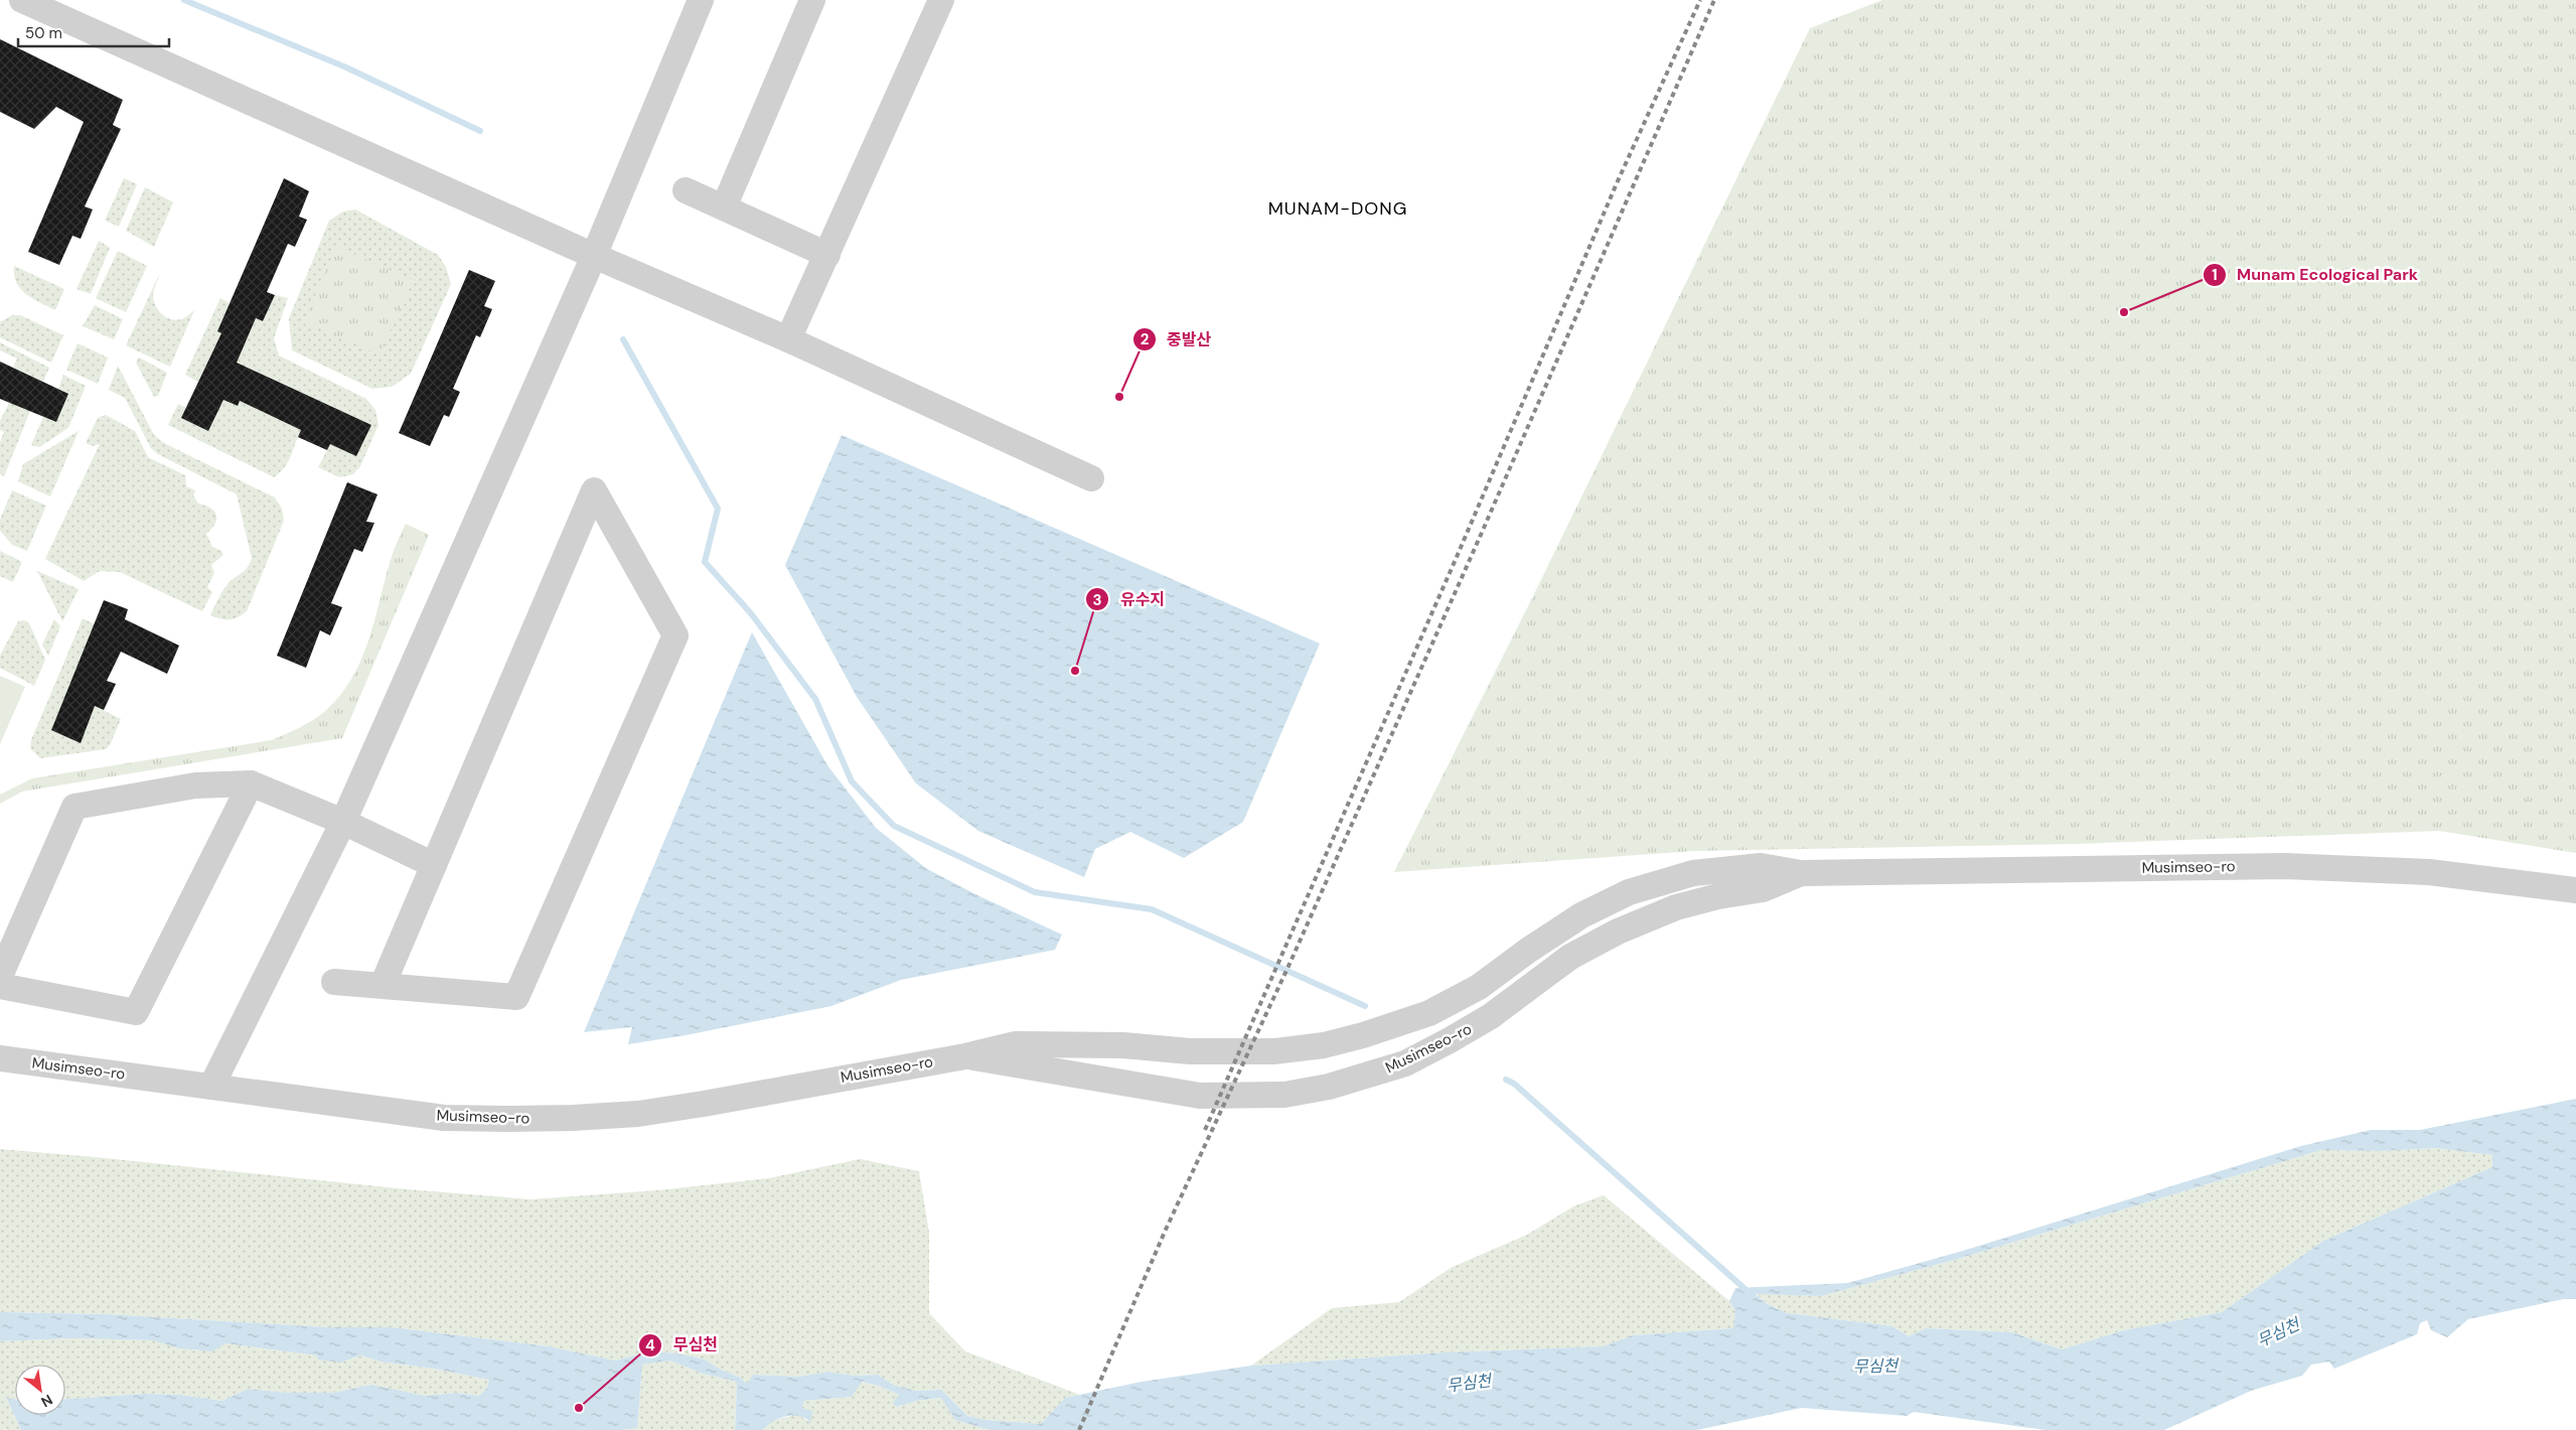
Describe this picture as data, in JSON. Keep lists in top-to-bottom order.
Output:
{
  "streets": {
    "street": ["Musimseo-ro"]
  },
  "districts": ["MUNAM-DONG"],
  "water": ["무심천"],
  "places": [
    "Munam Ecological Park",
    "중발산",
    "유수지",
    "무심천"
  ],
  "scale_bar": "50 m",
  "north": "bottom right"
}
